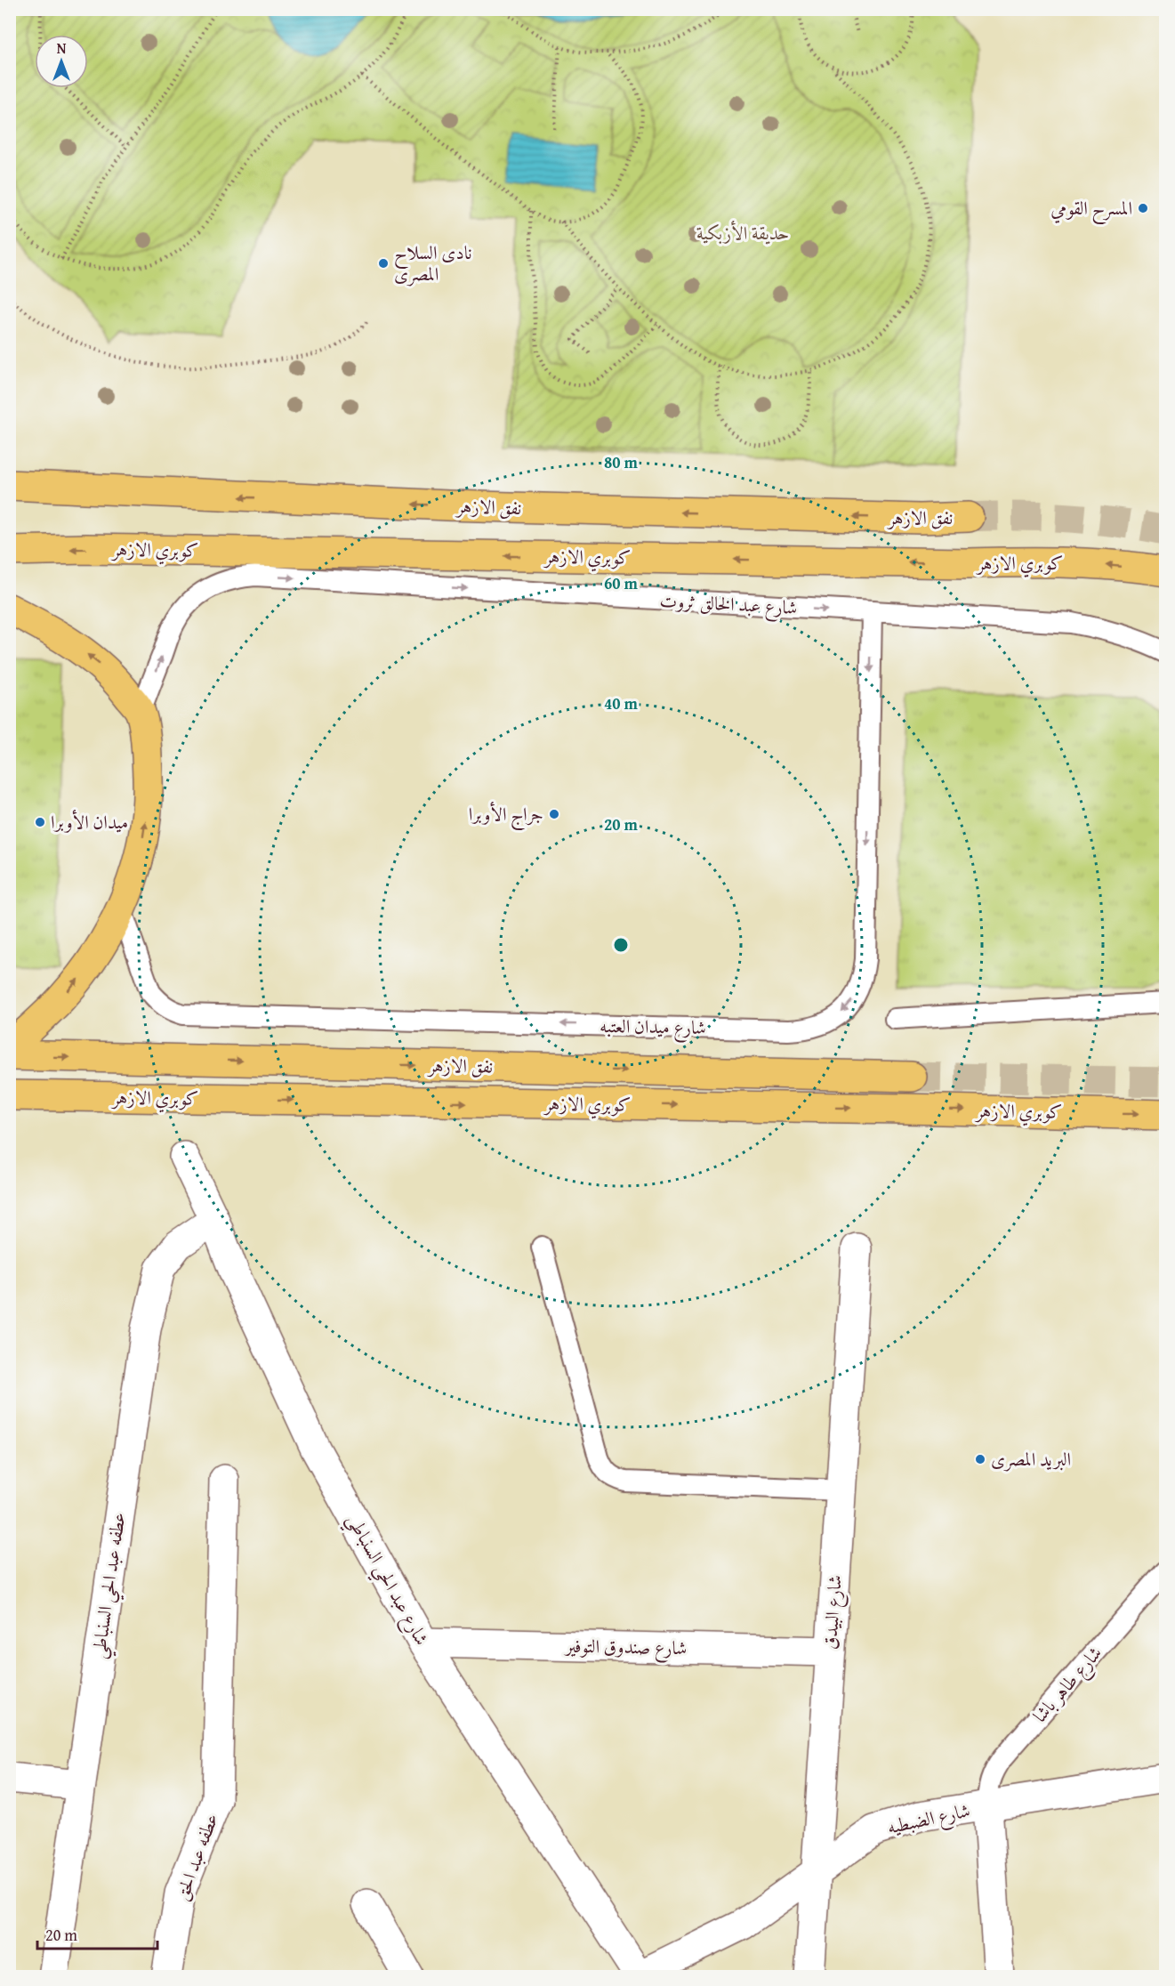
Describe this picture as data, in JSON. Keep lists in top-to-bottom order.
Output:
{
  "streets": {
    "main road": ["نفق الازهر", "كوبري الازهر"],
    "street": [
      "شارع عبد الحي السنباطي",
      "عطفه عبد الحي السنباطي",
      "شارع البيدق",
      "شارع صندوق التوفير",
      "شارع الضبطيه",
      "عطفه عبد الحق"
    ],
    "lane": ["شارع عبد الخالق ثروت", "شارع ميدان العتبه", "شارع طاهر باشا"]
  },
  "crossings": [
    ["شارع عبد الخالق ثروت", "شارع ميدان العتبه"],
    ["شارع عبد الحي السنباطي", "عطفه عبد الحي السنباطي"],
    ["شارع عبد الحي السنباطي", "شارع صندوق التوفير"],
    ["شارع عبد الحي السنباطي", "شارع الضبطيه"],
    ["شارع البيدق", "شارع صندوق التوفير"],
    ["شارع البيدق", "شارع الضبطيه"],
    ["شارع طاهر باشا", "شارع الضبطيه"]
  ],
  "one_way": ["شارع عبد الخالق ثروت"],
  "parks": ["حديقة الأزبكية"],
  "places": [
    "المسرح القومي",
    "نادى السلاح المصرى",
    "جراج الأوبرا",
    "ميدان الأوبرا",
    "البريد المصرى"
  ],
  "scale_bar": "20 m",
  "north": "top",
  "rings": [
    "80 m",
    "60 m",
    "40 m",
    "20 m"
  ]
}
